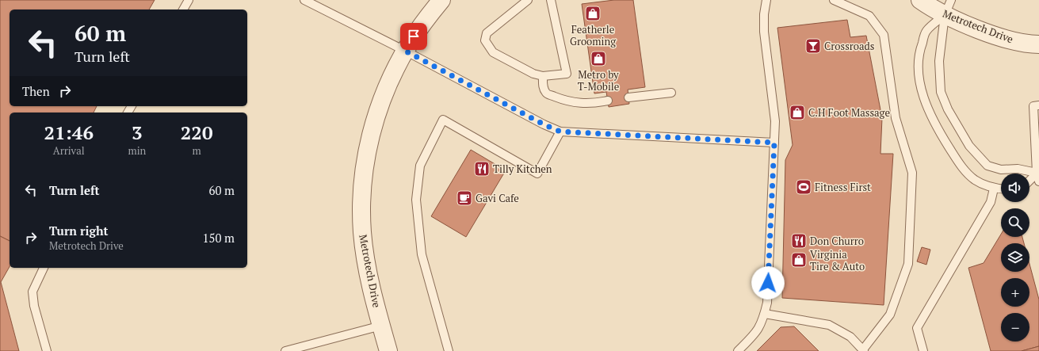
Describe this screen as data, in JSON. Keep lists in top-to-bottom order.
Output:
{
  "streets": {
    "street": ["Metrotech Drive"]
  },
  "places": {
    "shop": [
      "Featherle Grooming",
      "Metro by T-Mobile",
      "C.H Foot Massage",
      "Virginia Tire & Auto"
    ],
    "bar": ["Crossroads"],
    "restaurant": ["Tilly Kitchen", "Don Churro"],
    "sports": ["Fitness First"],
    "cafe": ["Gavi Cafe"]
  },
  "page": {
    "turn": ["60 m", "Turn left"],
    "then": "Then",
    "eta": [
      "21:46",
      "Arrival",
      "3",
      "min",
      "220",
      "m"
    ],
    "list": [
      {
        "name": "Turn left",
        "value": "60 m"
      },
      {
        "name": "Turn right",
        "note": "Metrotech Drive",
        "value": "150 m"
      }
    ],
    "map_buttons": ["+", "−"]
  }
}
